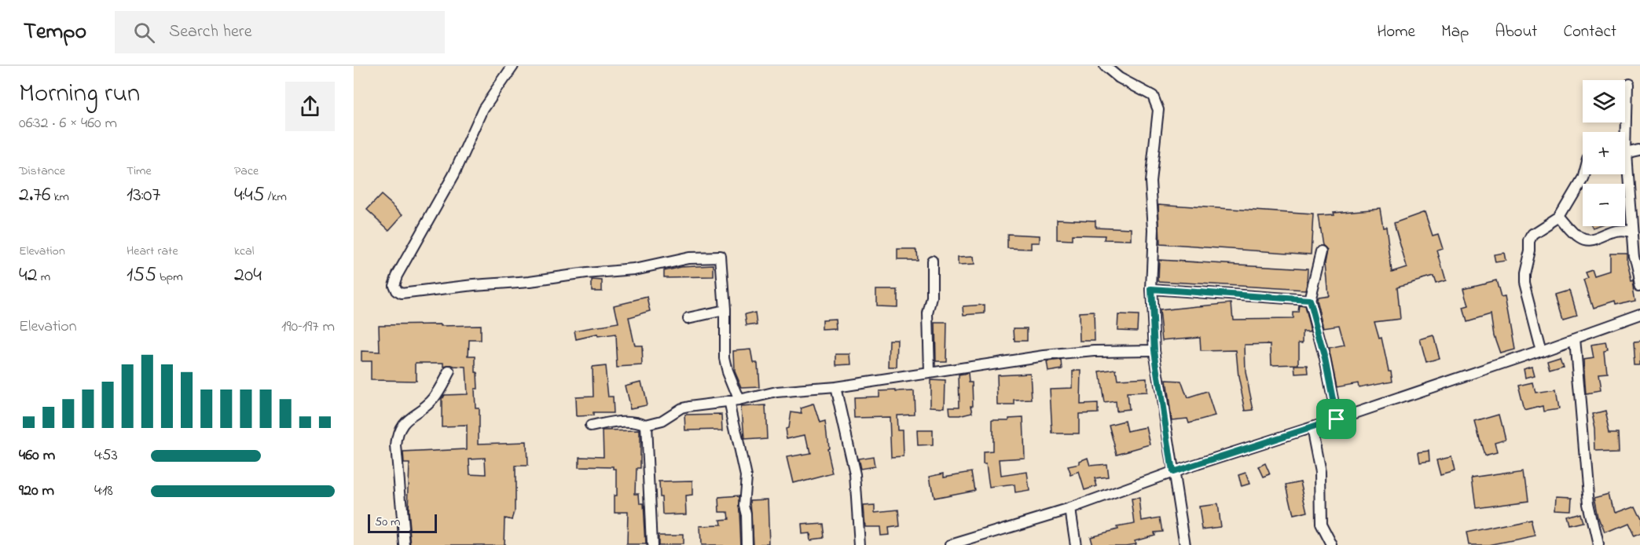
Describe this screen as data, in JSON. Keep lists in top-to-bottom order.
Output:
{
  "scale_bar": "50 m",
  "page": {
    "header": "Tempo",
    "search": "Search here",
    "nav": [
      "Home",
      "Map",
      "About",
      "Contact"
    ],
    "heading": ["Morning run", "06:32 · 6 × 460 m"],
    "map_buttons": ["+", "−"],
    "stats": [
      ["Distance", "2.76 km"],
      ["Time", "13:07"],
      ["Pace", "4:45 /km"],
      ["Elevation", "42 m"],
      ["Heart rate", "155 bpm"],
      ["kcal", "204"]
    ],
    "chart": ["Elevation", "190–197 m"],
    "list": [
      {
        "name": "460 m",
        "note": "4:53"
      },
      {
        "name": "920 m",
        "note": "4:18"
      }
    ],
    "scale": "50 m"
  }
}
